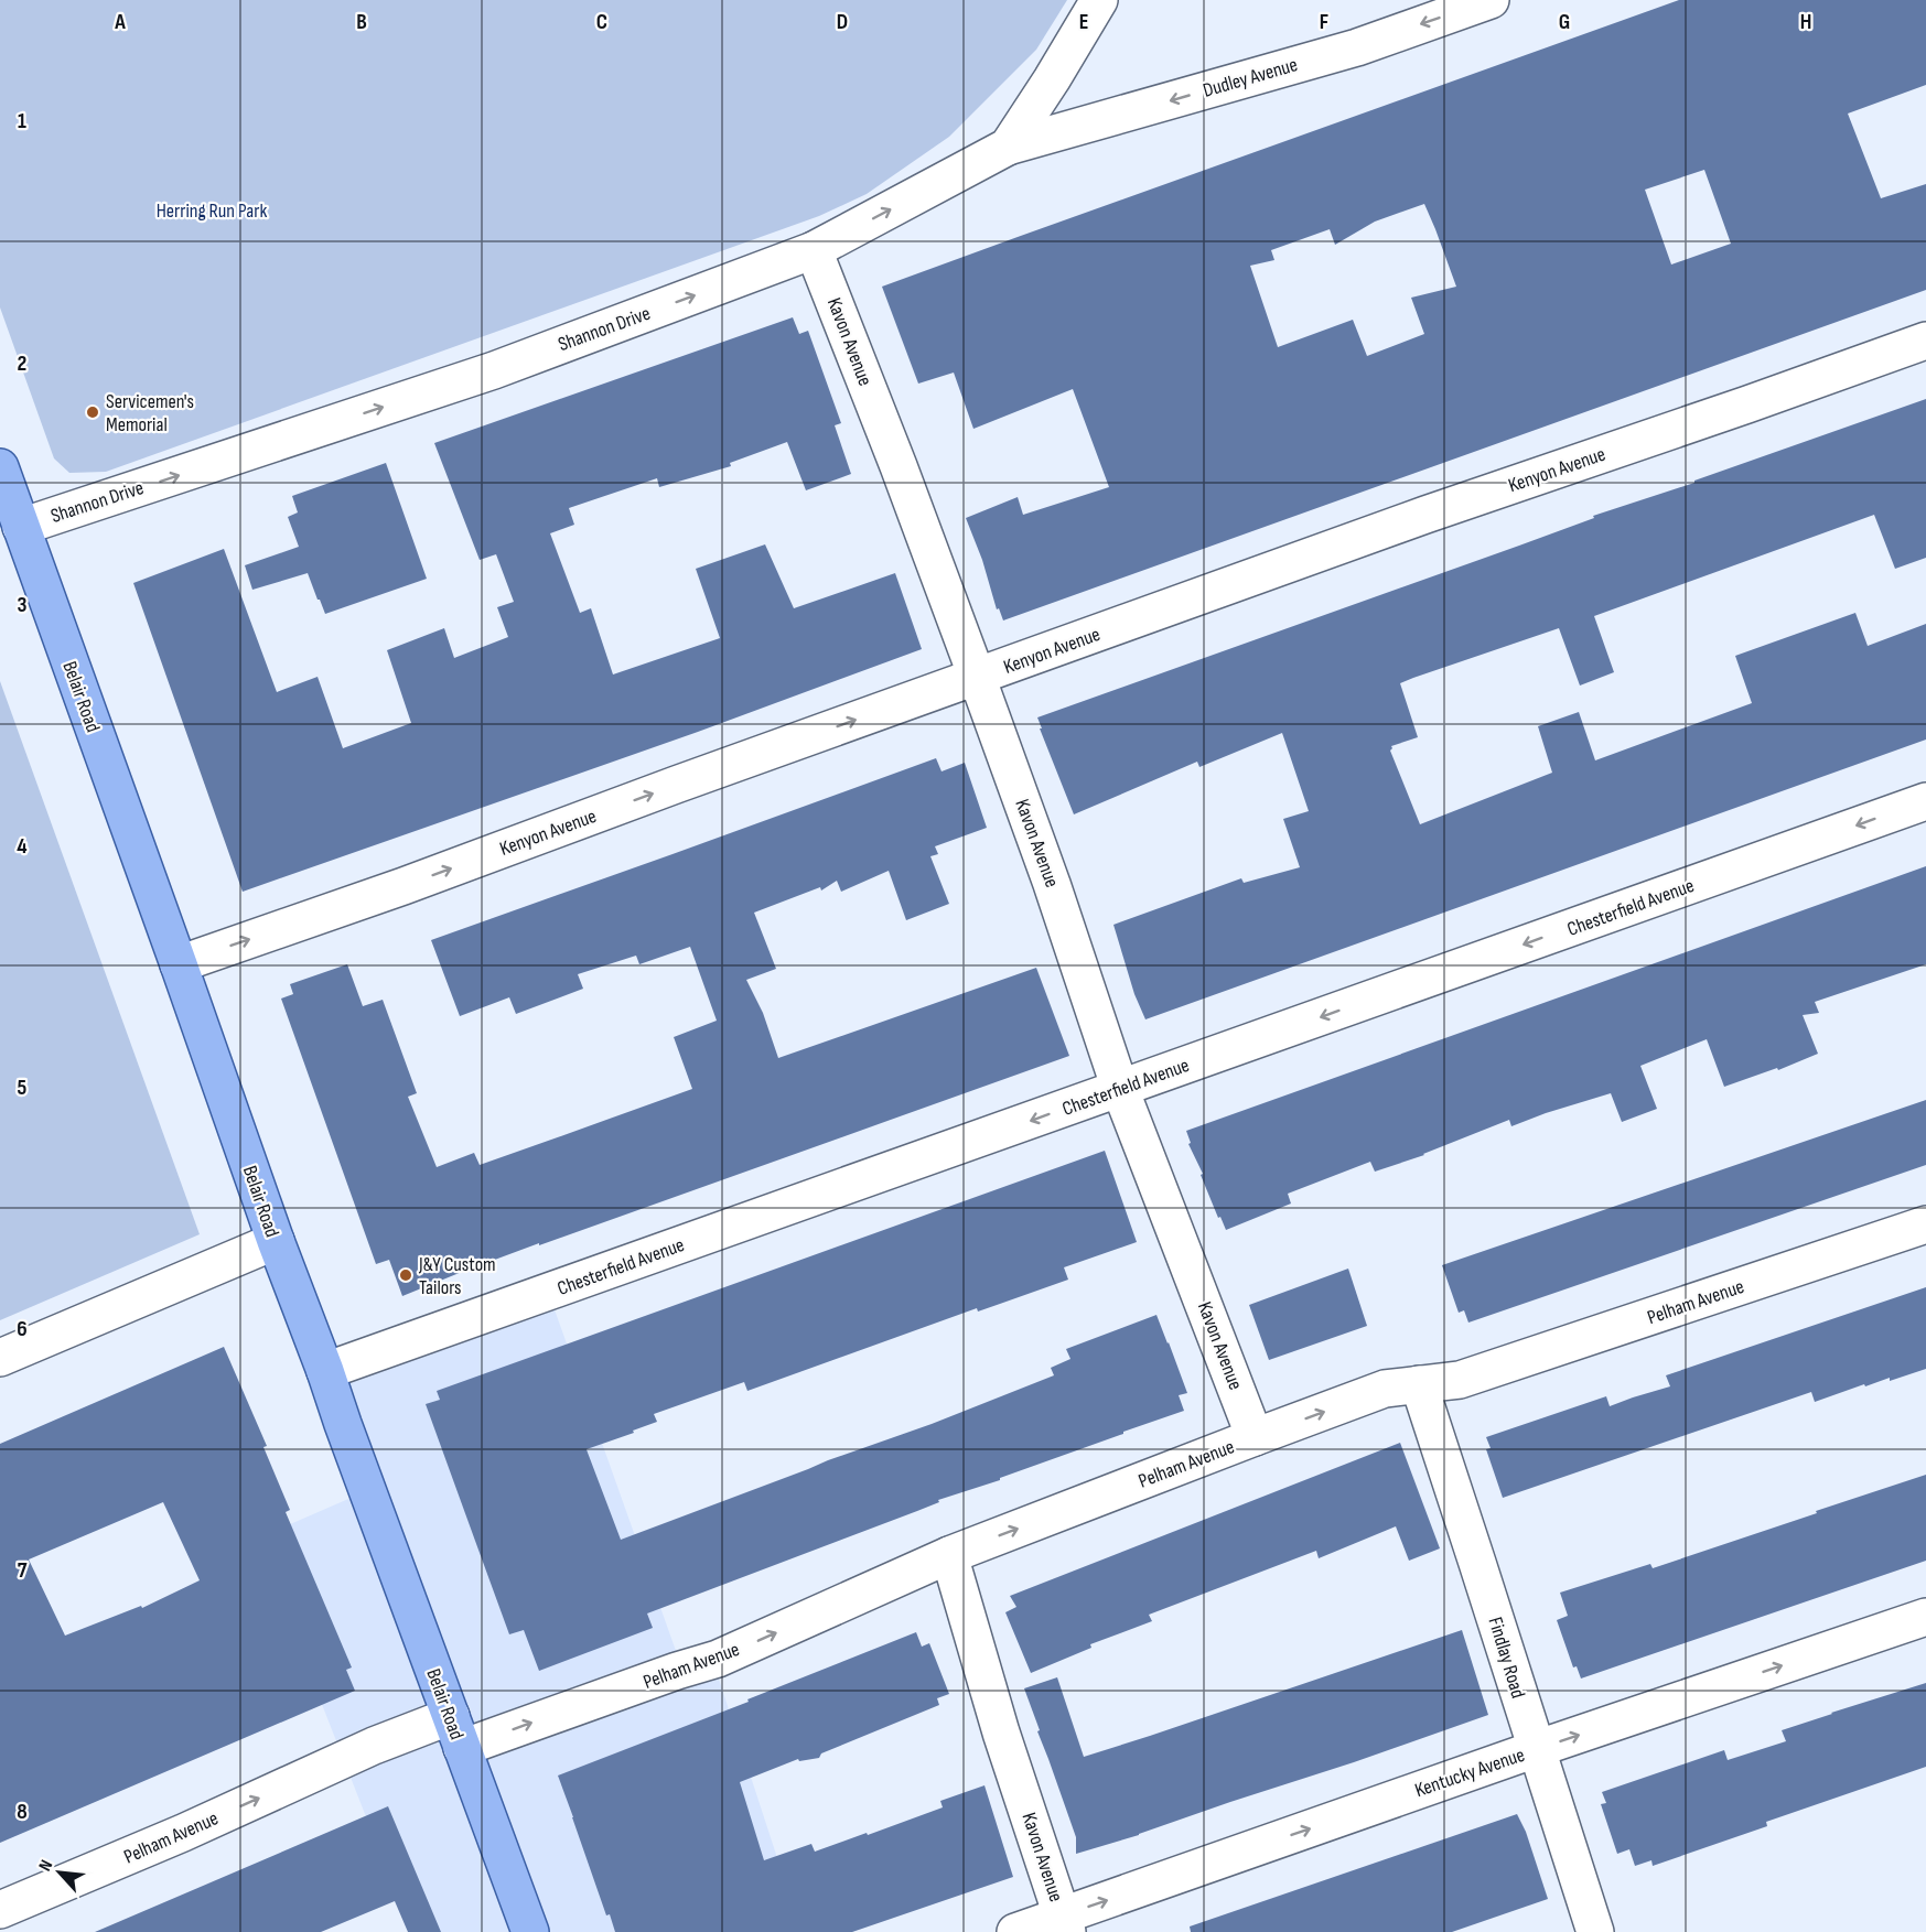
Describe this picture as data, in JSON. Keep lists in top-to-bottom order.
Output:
{
  "streets": {
    "main road": ["Belair Road"],
    "street": [
      "Dudley Avenue",
      "Shannon Drive",
      "Kavon Avenue",
      "Kenyon Avenue",
      "Chesterfield Avenue",
      "Pelham Avenue",
      "Findlay Road",
      "Kentucky Avenue"
    ]
  },
  "crossings": [
    ["Dudley Avenue", "Shannon Drive"],
    ["Shannon Drive", "Kavon Avenue"],
    ["Shannon Drive", "Belair Road"],
    ["Kavon Avenue", "Kenyon Avenue"],
    ["Kavon Avenue", "Chesterfield Avenue"],
    ["Kavon Avenue", "Pelham Avenue"],
    ["Kavon Avenue", "Kentucky Avenue"],
    ["Kenyon Avenue", "Belair Road"],
    ["Belair Road", "Chesterfield Avenue"],
    ["Belair Road", "Pelham Avenue"],
    ["Pelham Avenue", "Findlay Road"],
    ["Findlay Road", "Kentucky Avenue"]
  ],
  "one_way": [
    "Dudley Avenue",
    "Shannon Drive",
    "Kenyon Avenue",
    "Chesterfield Avenue",
    "Pelham Avenue",
    "Kentucky Avenue"
  ],
  "parks": ["Herring Run Park"],
  "places": ["Servicemen's Memorial", "J&Y Custom Tailors"],
  "north": "top left",
  "grid": {
    "columns": [
      "A",
      "B",
      "C",
      "D",
      "E",
      "F",
      "G",
      "H"
    ],
    "rows": [
      "1",
      "2",
      "3",
      "4",
      "5",
      "6",
      "7",
      "8"
    ]
  }
}
